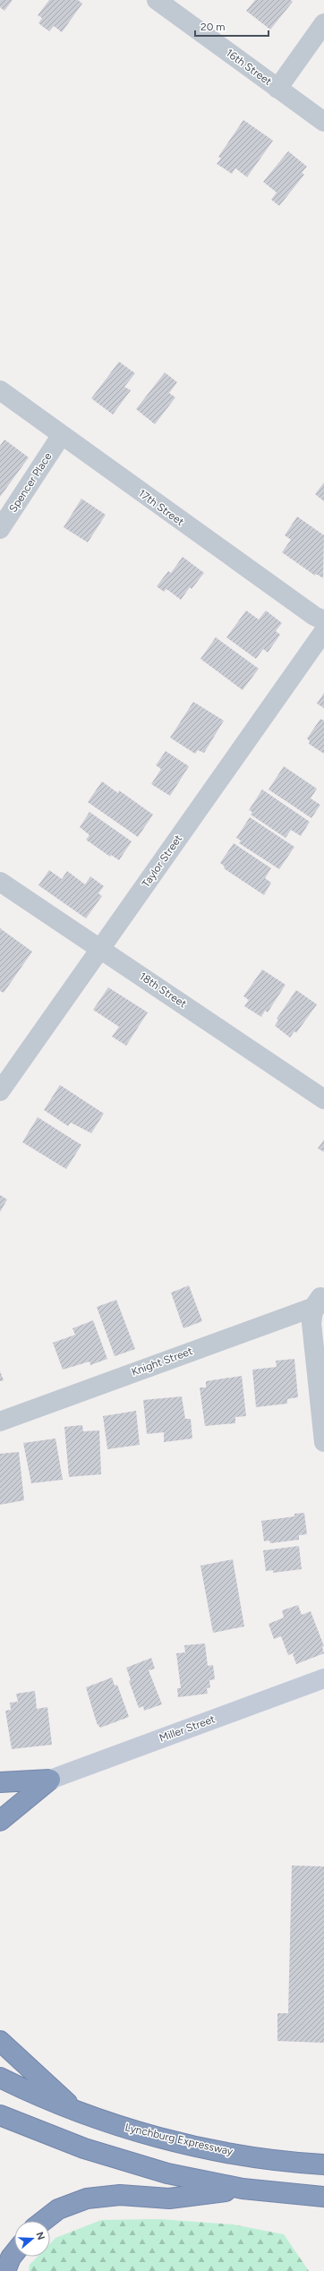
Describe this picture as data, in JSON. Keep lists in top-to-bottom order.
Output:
{
  "streets": {
    "highway": ["Lynchburg Expressway"],
    "main road": ["Miller Street"],
    "street": [
      "16th Street",
      "Spencer Place",
      "17th Street",
      "Taylor Street",
      "18th Street",
      "Knight Street"
    ]
  },
  "crossings": [
    ["Spencer Place", "17th Street"],
    ["Taylor Street", "18th Street"]
  ],
  "scale_bar": "20 m",
  "north": "right"
}
